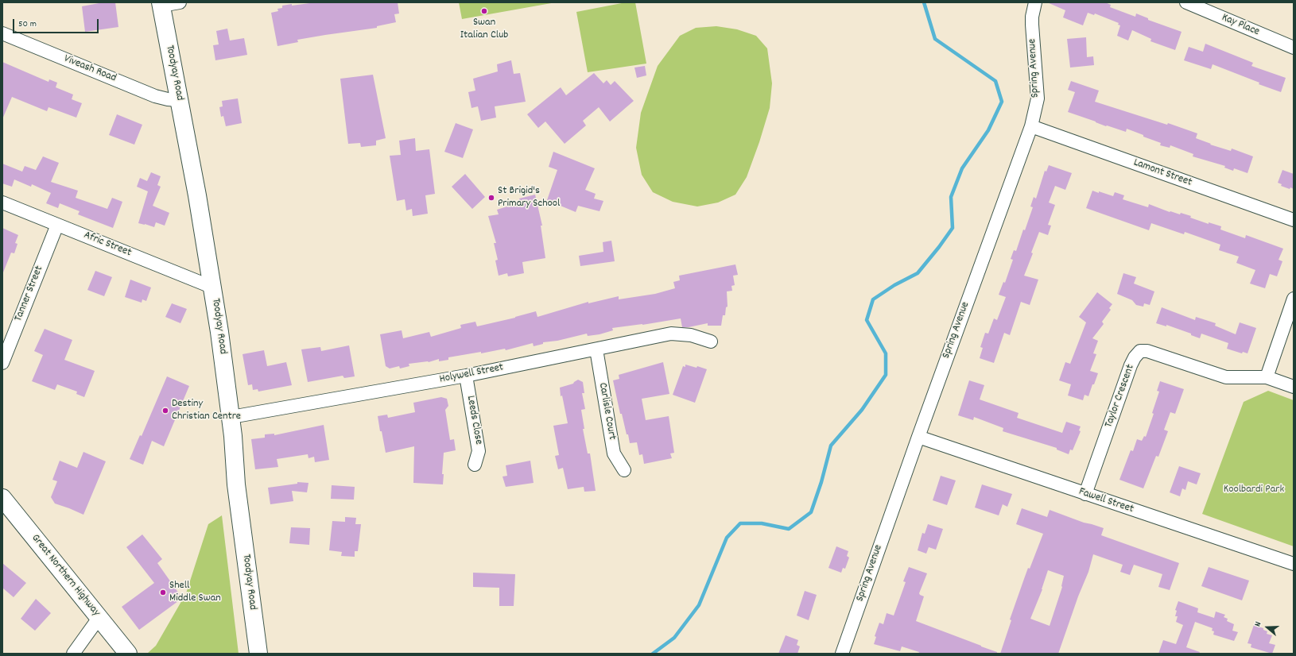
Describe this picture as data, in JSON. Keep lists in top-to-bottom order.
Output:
{
  "streets": {
    "main road": ["Toodyay Road", "Great Northern Highway"],
    "street": [
      "Kay Place",
      "Spring Avenue",
      "Viveash Road",
      "Lamont Street",
      "Afric Street",
      "Tanner Street",
      "Holywell Street",
      "Taylor Crescent",
      "Carlisle Court",
      "Leeds Close",
      "Fawell Street"
    ]
  },
  "crossings": [
    ["Spring Avenue", "Lamont Street"],
    ["Spring Avenue", "Fawell Street"],
    ["Viveash Road", "Toodyay Road"],
    ["Toodyay Road", "Afric Street"],
    ["Toodyay Road", "Holywell Street"],
    ["Afric Street", "Tanner Street"],
    ["Holywell Street", "Carlisle Court"],
    ["Holywell Street", "Leeds Close"],
    ["Taylor Crescent", "Fawell Street"]
  ],
  "parks": ["Koolbardi Park"],
  "places": [
    "Swan Italian Club",
    "St Brigid's Primary School",
    "Destiny Christian Centre",
    "Shell Middle Swan"
  ],
  "scale_bar": "50 m",
  "north": "left"
}
